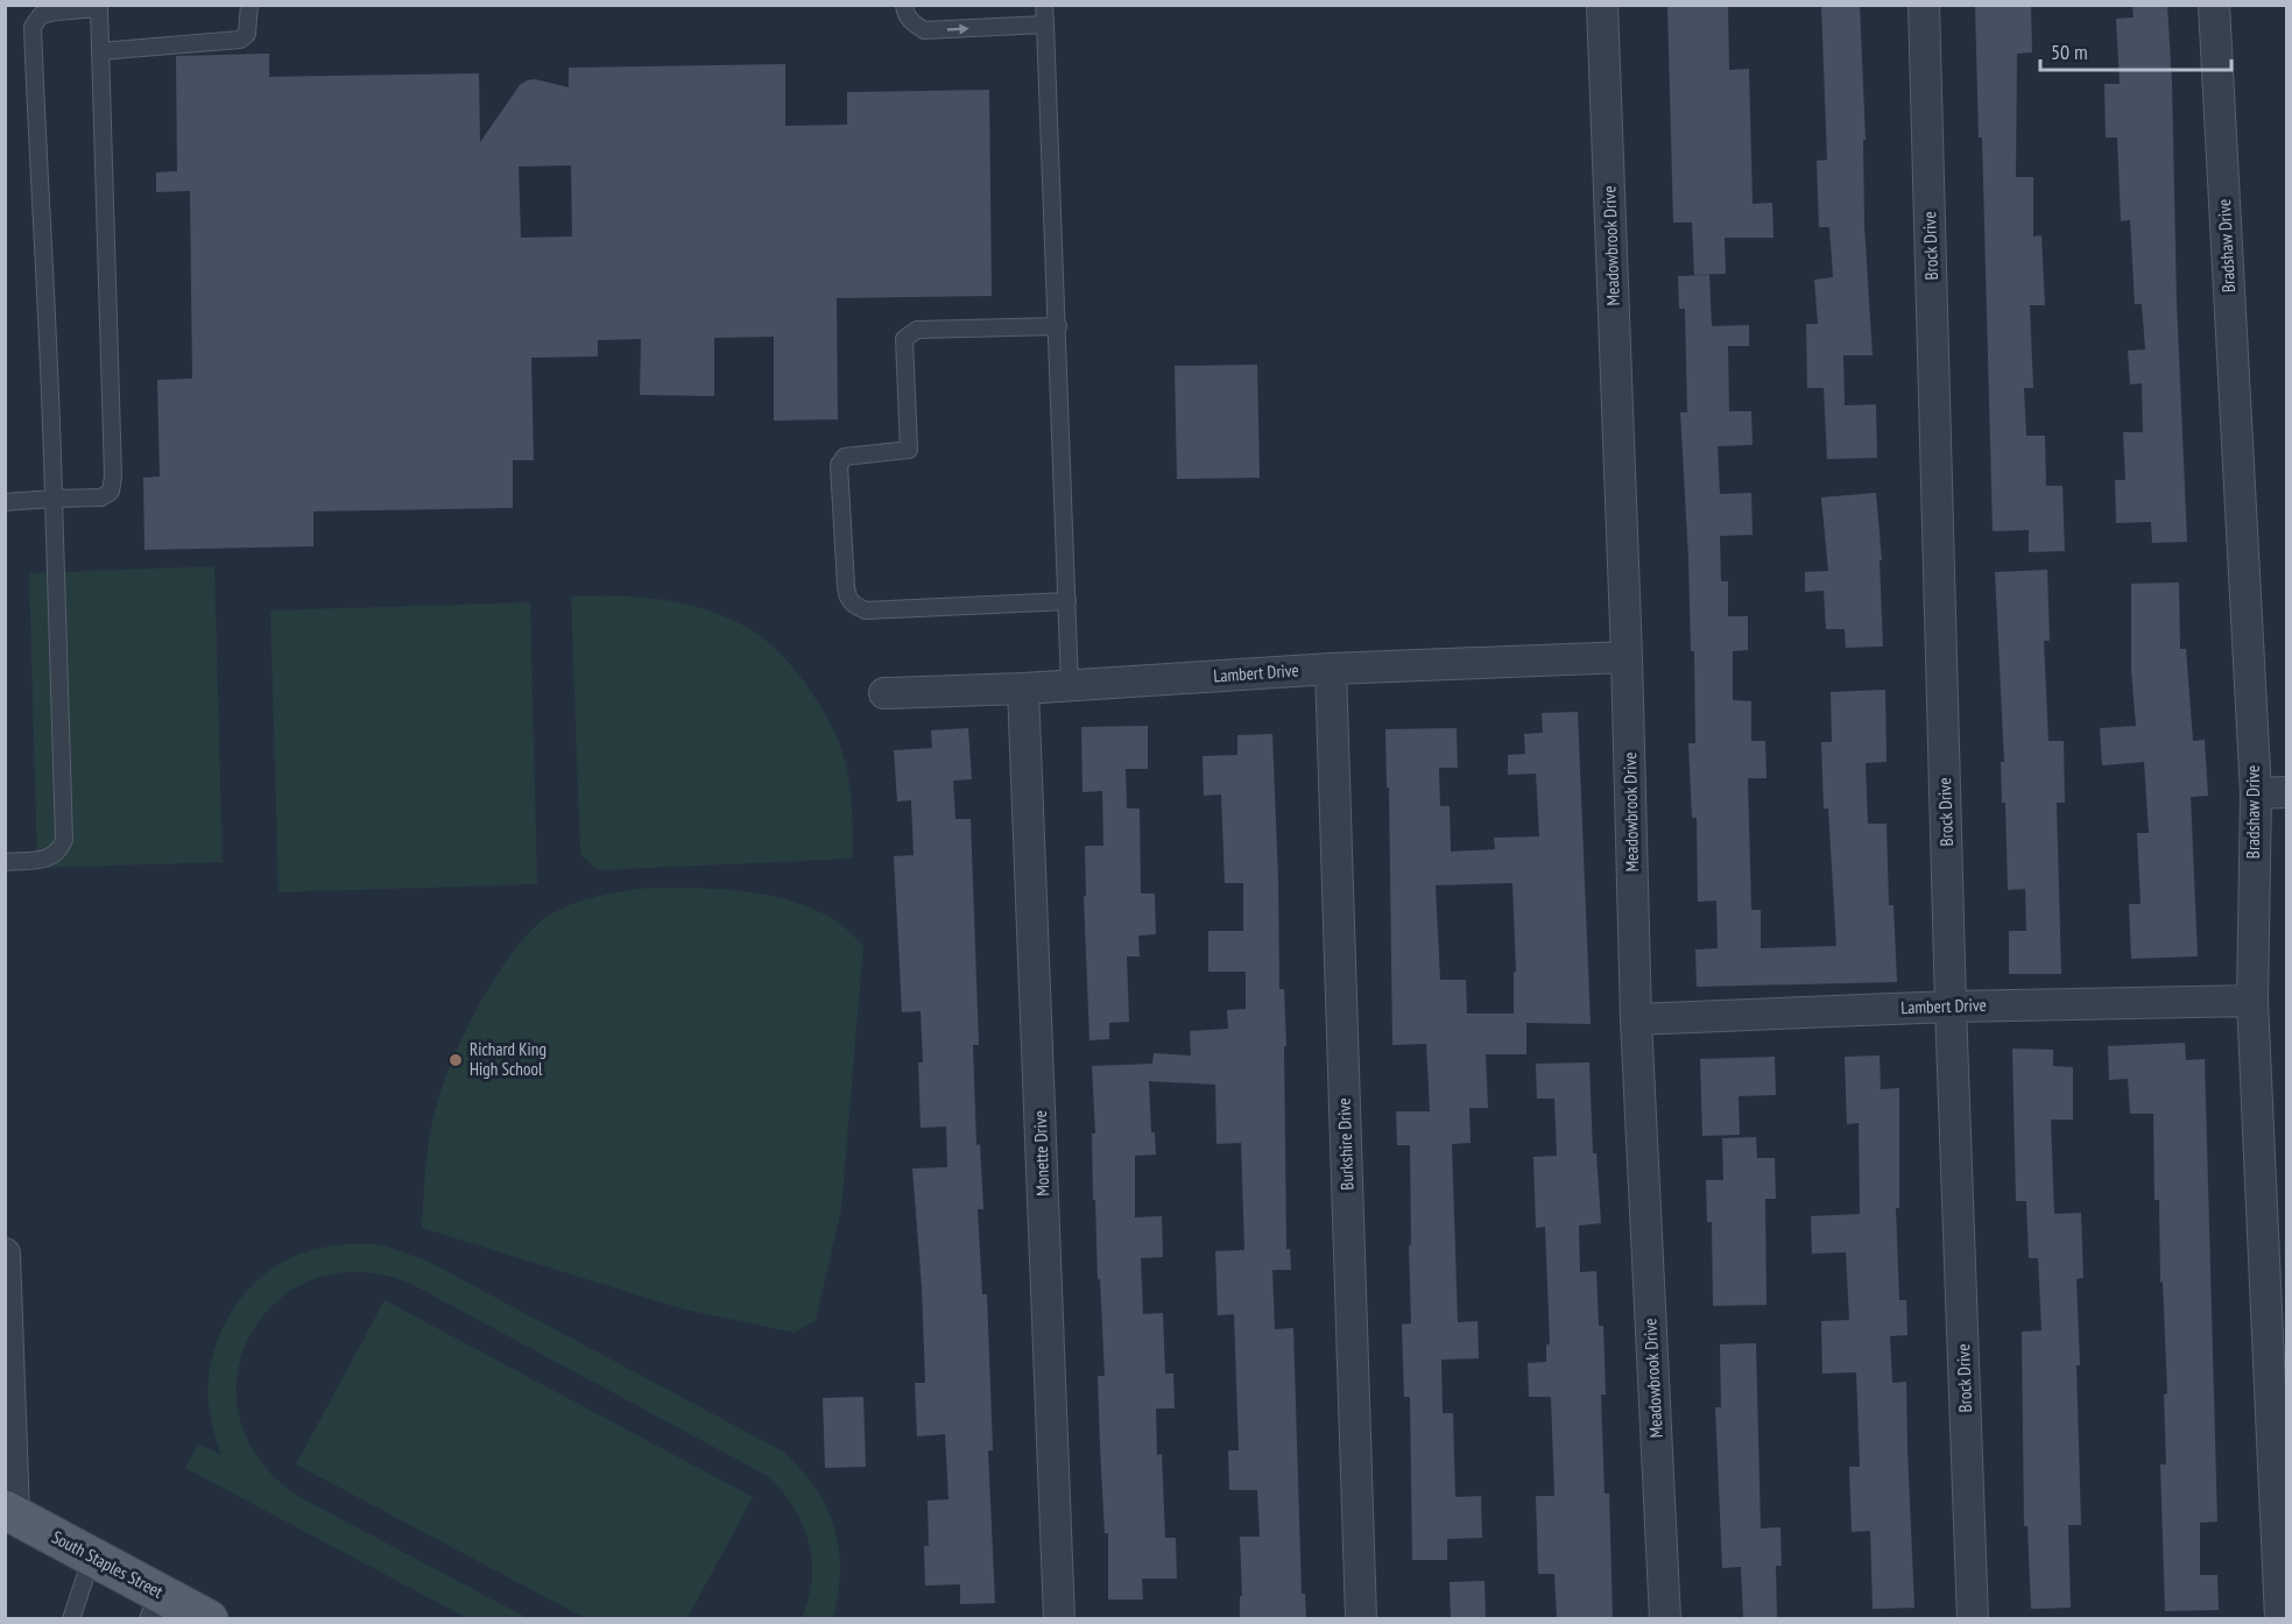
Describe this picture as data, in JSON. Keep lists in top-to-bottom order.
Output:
{
  "streets": {
    "main road": ["South Staples Street"],
    "street": [
      "Meadowbrook Drive",
      "Brock Drive",
      "Bradshaw Drive",
      "Lambert Drive",
      "Burkshire Drive",
      "Monette Drive"
    ]
  },
  "crossings": [
    ["Meadowbrook Drive", "Lambert Drive"],
    ["Brock Drive", "Lambert Drive"],
    ["Bradshaw Drive", "Lambert Drive"],
    ["Lambert Drive", "Burkshire Drive"],
    ["Lambert Drive", "Monette Drive"]
  ],
  "places": ["Richard King High School"],
  "scale_bar": "50 m"
}
